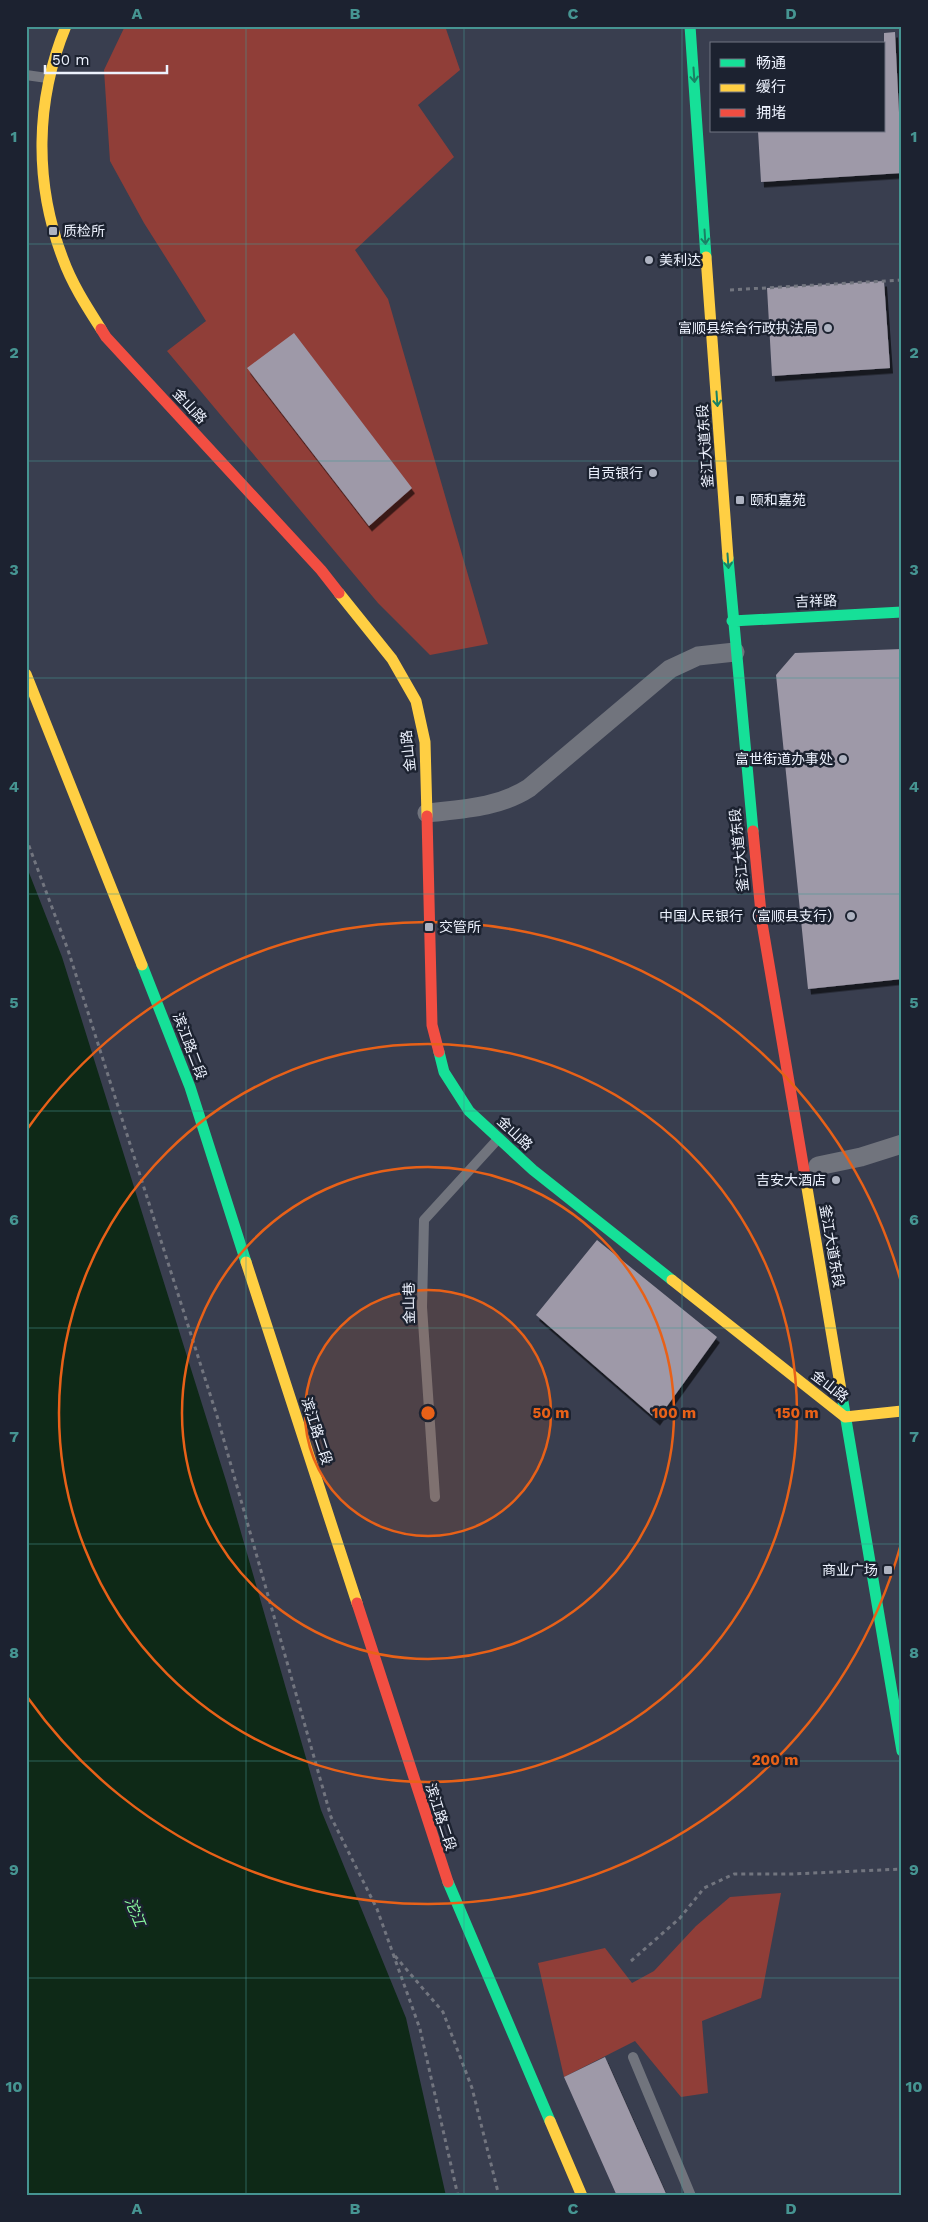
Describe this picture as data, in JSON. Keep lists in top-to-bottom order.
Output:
{
  "streets": {
    "street": [
      "金山路",
      "釜江大道东段",
      "吉祥路",
      "滨江路二段"
    ],
    "lane": ["金山巷"]
  },
  "crossings": [
    ["金山路", "釜江大道东段"],
    ["金山路", "金山巷"],
    ["釜江大道东段", "吉祥路"]
  ],
  "water": ["沱江"],
  "places": {
    "transit": [
      "质检所",
      "颐和嘉苑",
      "交管所",
      "商业广场"
    ],
    "other": [
      "美利达",
      "富顺县综合行政执法局",
      "自贡银行",
      "富世街道办事处",
      "中国人民银行（富顺县支行）",
      "吉安大酒店"
    ]
  },
  "legend": ["畅通", "缓行", "拥堵"],
  "scale_bar": "50 m",
  "grid": {
    "columns": [
      "A",
      "B",
      "C",
      "D"
    ],
    "rows": [
      "1",
      "2",
      "3",
      "4",
      "5",
      "6",
      "7",
      "8",
      "9",
      "10"
    ]
  },
  "rings": [
    "50 m",
    "100 m",
    "150 m",
    "200 m"
  ]
}
